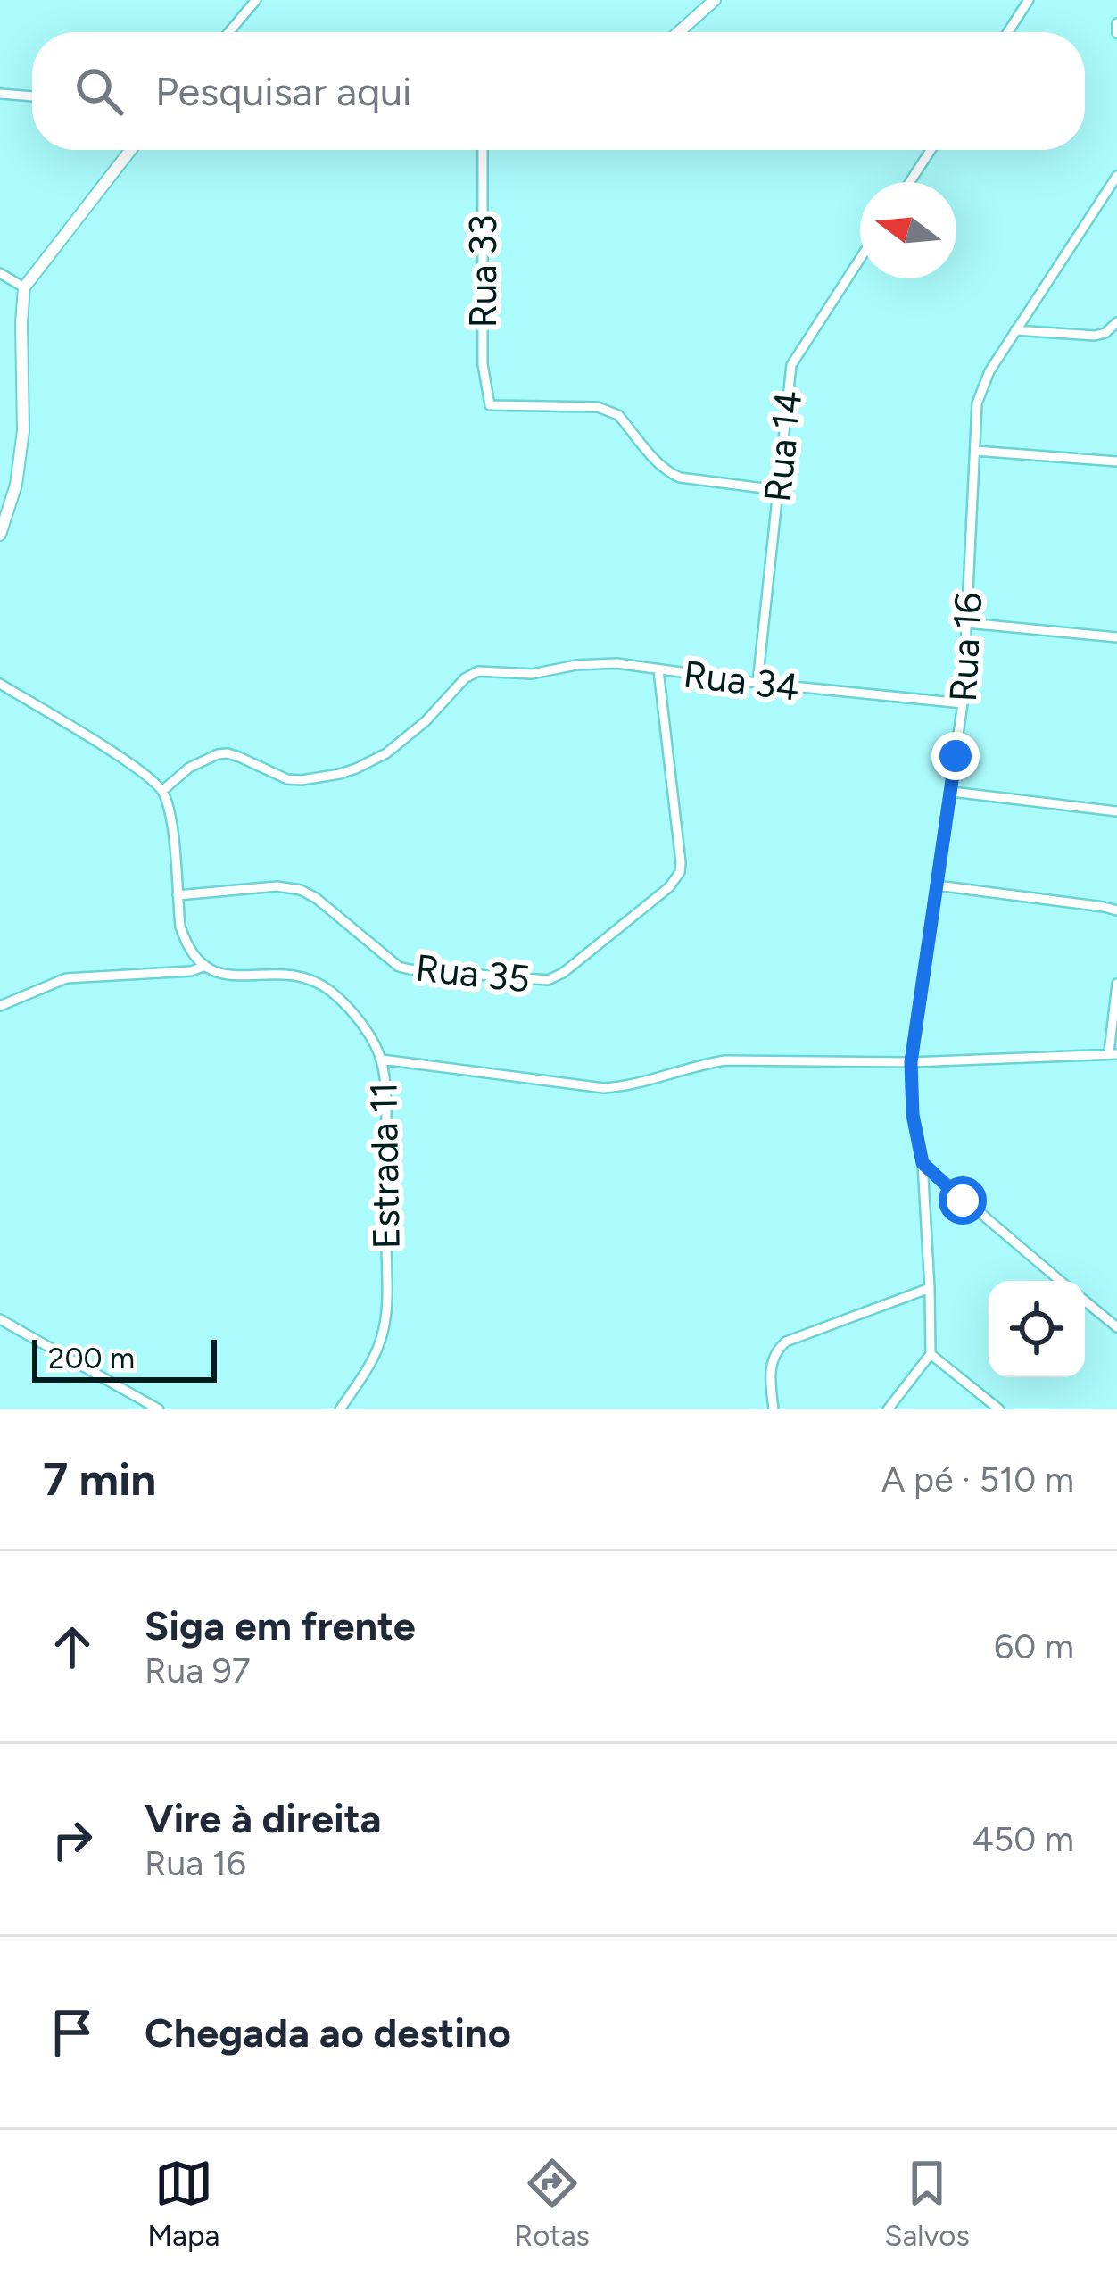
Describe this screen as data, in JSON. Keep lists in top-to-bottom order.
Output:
{
  "streets": {
    "street": [
      "Rua 33",
      "Rua 14",
      "Rua 16",
      "Rua 34",
      "Rua 35",
      "Estrada 11"
    ]
  },
  "crossings": [
    ["Rua 33", "Rua 14"],
    ["Rua 14", "Rua 34"],
    ["Rua 16", "Rua 34"],
    ["Rua 34", "Rua 35"]
  ],
  "scale_bar": "200 m",
  "north": "left",
  "page": {
    "search": "Pesquisar aqui",
    "scale": "200 m",
    "heading": ["7 min", "A pé · 510 m"],
    "list": [
      ["Siga em frente", "Rua 97", "60 m"],
      ["Vire à direita", "Rua 16", "450 m"],
      "Chegada ao destino"
    ],
    "nav": ["Mapa", "Rotas", "Salvos"]
  }
}
